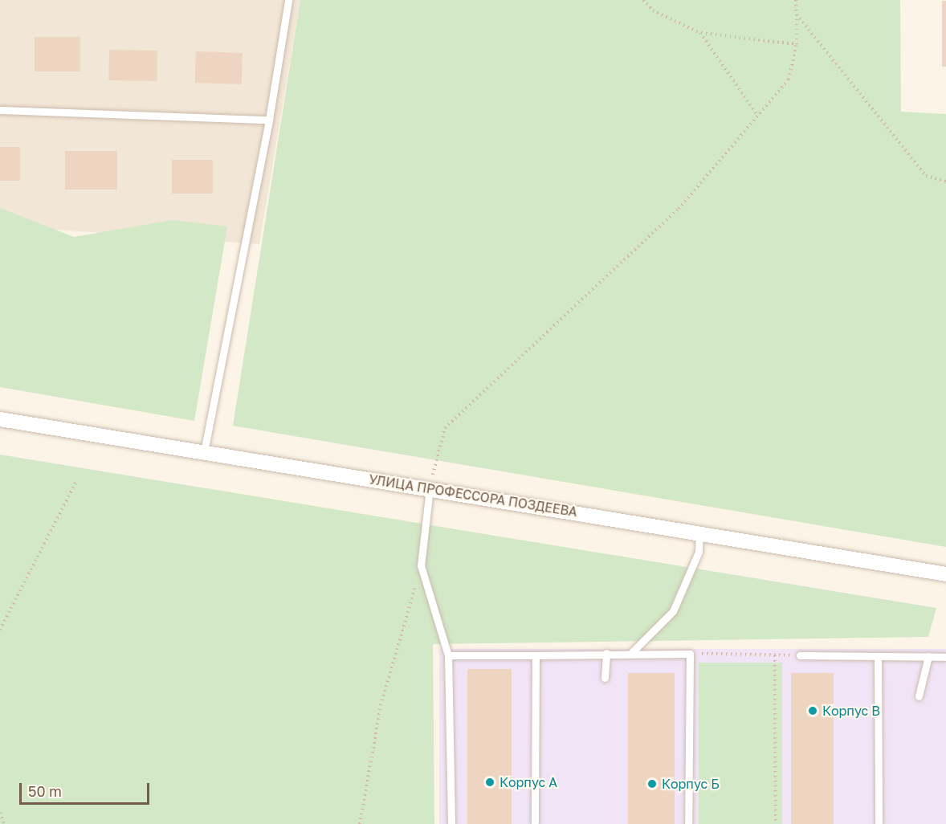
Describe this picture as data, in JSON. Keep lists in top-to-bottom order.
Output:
{
  "streets": {
    "street": ["УЛИЦА ПРОФЕССОРА ПОЗДЕЕВА"]
  },
  "places": ["Корпус В", "Корпус А", "Корпус Б"],
  "scale_bar": "50 m"
}
